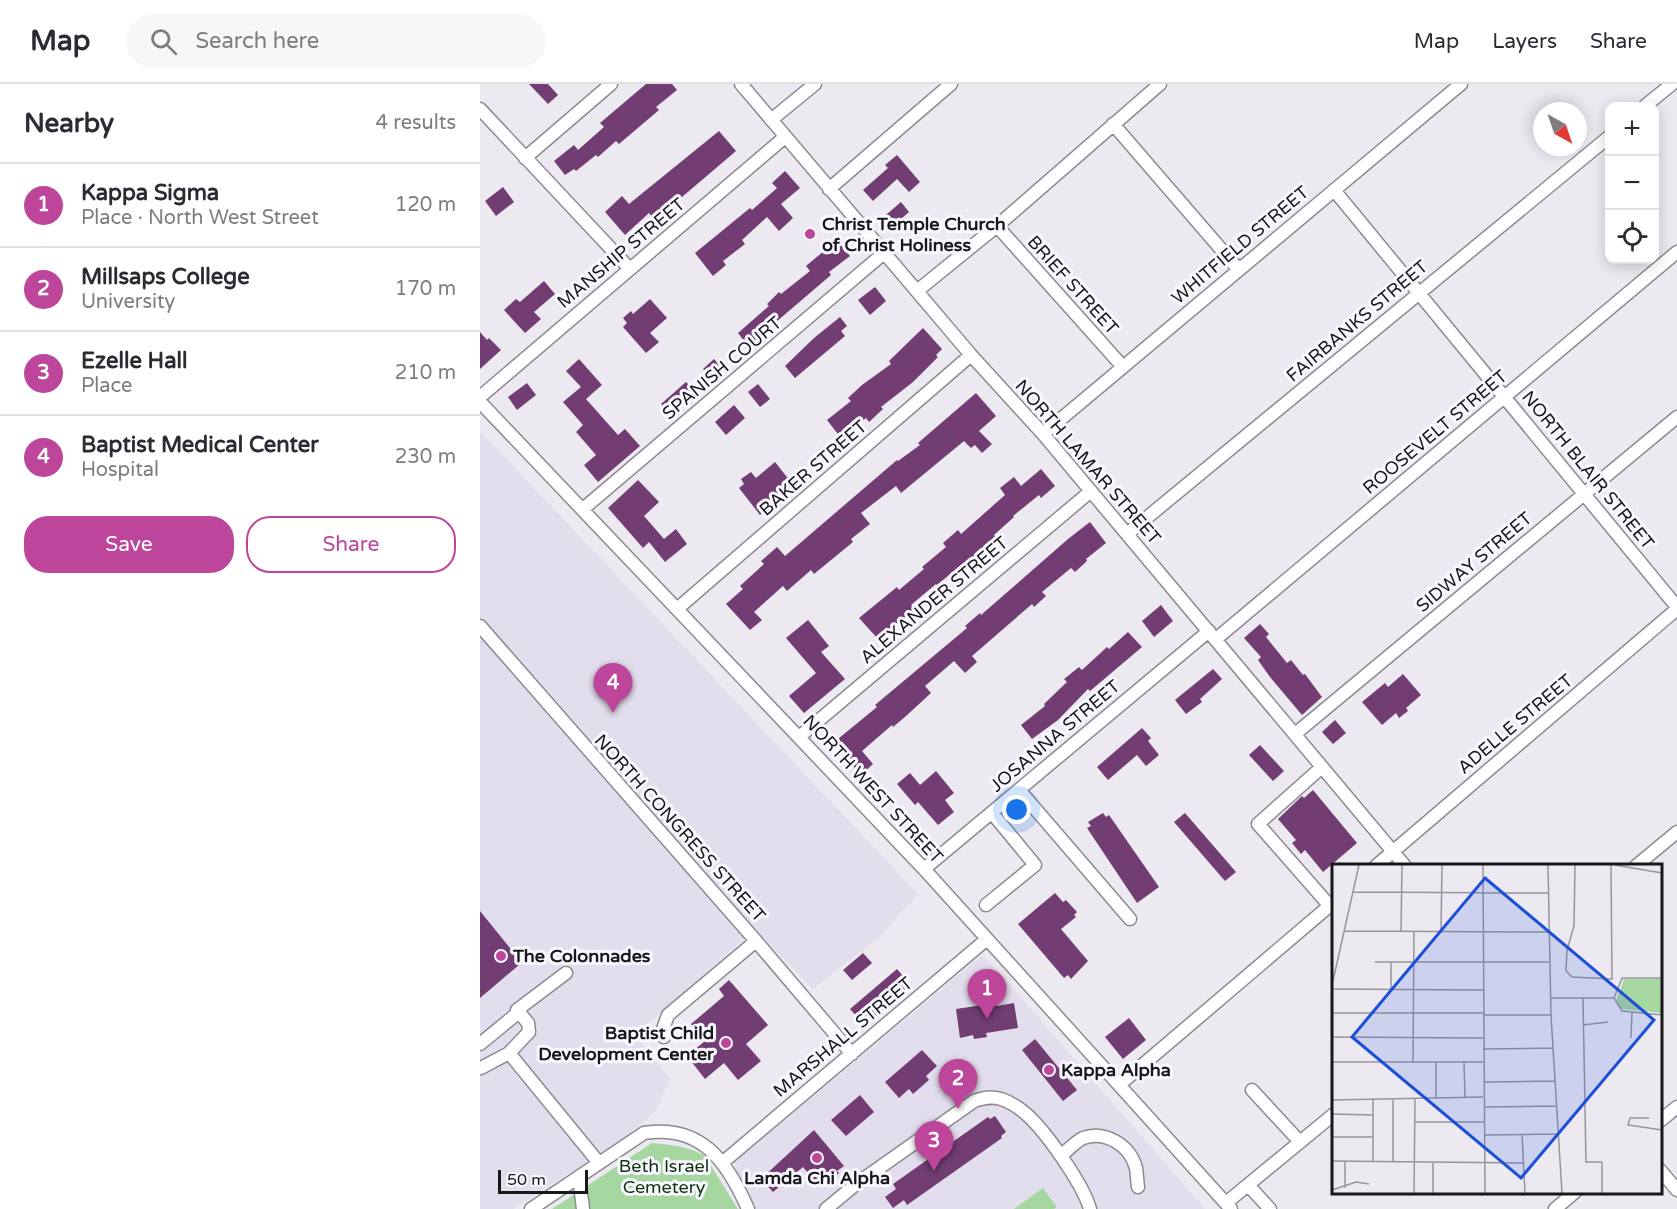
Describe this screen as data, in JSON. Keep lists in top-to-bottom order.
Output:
{
  "streets": {
    "street": [
      "WHITFIELD STREET",
      "MANSHIP STREET",
      "BRIEF STREET",
      "FAIRBANKS STREET",
      "SPANISH COURT",
      "ROOSEVELT STREET",
      "NORTH LAMAR STREET",
      "BAKER STREET",
      "NORTH BLAIR STREET",
      "SIDWAY STREET",
      "ALEXANDER STREET",
      "ADELLE STREET",
      "JOSANNA STREET",
      "NORTH WEST STREET",
      "NORTH CONGRESS STREET",
      "MARSHALL STREET"
    ]
  },
  "crossings": [
    ["WHITFIELD STREET", "BRIEF STREET"],
    ["WHITFIELD STREET", "NORTH LAMAR STREET"],
    ["WHITFIELD STREET", "NORTH BLAIR STREET"],
    ["MANSHIP STREET", "NORTH LAMAR STREET"],
    ["MANSHIP STREET", "NORTH WEST STREET"],
    ["FAIRBANKS STREET", "NORTH LAMAR STREET"],
    ["FAIRBANKS STREET", "NORTH BLAIR STREET"],
    ["SPANISH COURT", "NORTH LAMAR STREET"],
    ["SPANISH COURT", "NORTH WEST STREET"],
    ["ROOSEVELT STREET", "NORTH LAMAR STREET"],
    ["ROOSEVELT STREET", "NORTH BLAIR STREET"],
    ["ROOSEVELT STREET", "JOSANNA STREET"],
    ["NORTH LAMAR STREET", "BAKER STREET"],
    ["NORTH LAMAR STREET", "SIDWAY STREET"],
    ["NORTH LAMAR STREET", "ALEXANDER STREET"],
    ["NORTH LAMAR STREET", "ADELLE STREET"],
    ["NORTH LAMAR STREET", "JOSANNA STREET"],
    ["BAKER STREET", "NORTH WEST STREET"],
    ["NORTH BLAIR STREET", "SIDWAY STREET"],
    ["NORTH BLAIR STREET", "ADELLE STREET"],
    ["ALEXANDER STREET", "NORTH WEST STREET"],
    ["JOSANNA STREET", "NORTH WEST STREET"],
    ["NORTH WEST STREET", "MARSHALL STREET"],
    ["NORTH CONGRESS STREET", "MARSHALL STREET"]
  ],
  "parks": ["Beth Israel Cemetery"],
  "places": [
    "Christ Temple Church of Christ Holiness",
    "The Colonnades",
    "Baptist Child Development Center",
    "Kappa Alpha",
    "Lamda Chi Alpha"
  ],
  "scale_bar": "50 m",
  "north": "bottom right",
  "page": {
    "header": "Map",
    "search": "Search here",
    "nav": ["Map", "Layers", "Share"],
    "heading": ["Nearby", "4 results"],
    "map_buttons": ["+", "−"],
    "list": [
      {
        "mark": "1",
        "name": "Kappa Sigma",
        "note": "Place · North West Street",
        "value": "120 m"
      },
      {
        "mark": "2",
        "name": "Millsaps College",
        "note": "University",
        "value": "170 m"
      },
      {
        "mark": "3",
        "name": "Ezelle Hall",
        "note": "Place",
        "value": "210 m"
      },
      {
        "mark": "4",
        "name": "Baptist Medical Center",
        "note": "Hospital",
        "value": "230 m"
      }
    ],
    "buttons": ["Save", "Share"],
    "pins": [
      "4",
      "1",
      "2",
      "3"
    ],
    "scale": "50 m"
  }
}
